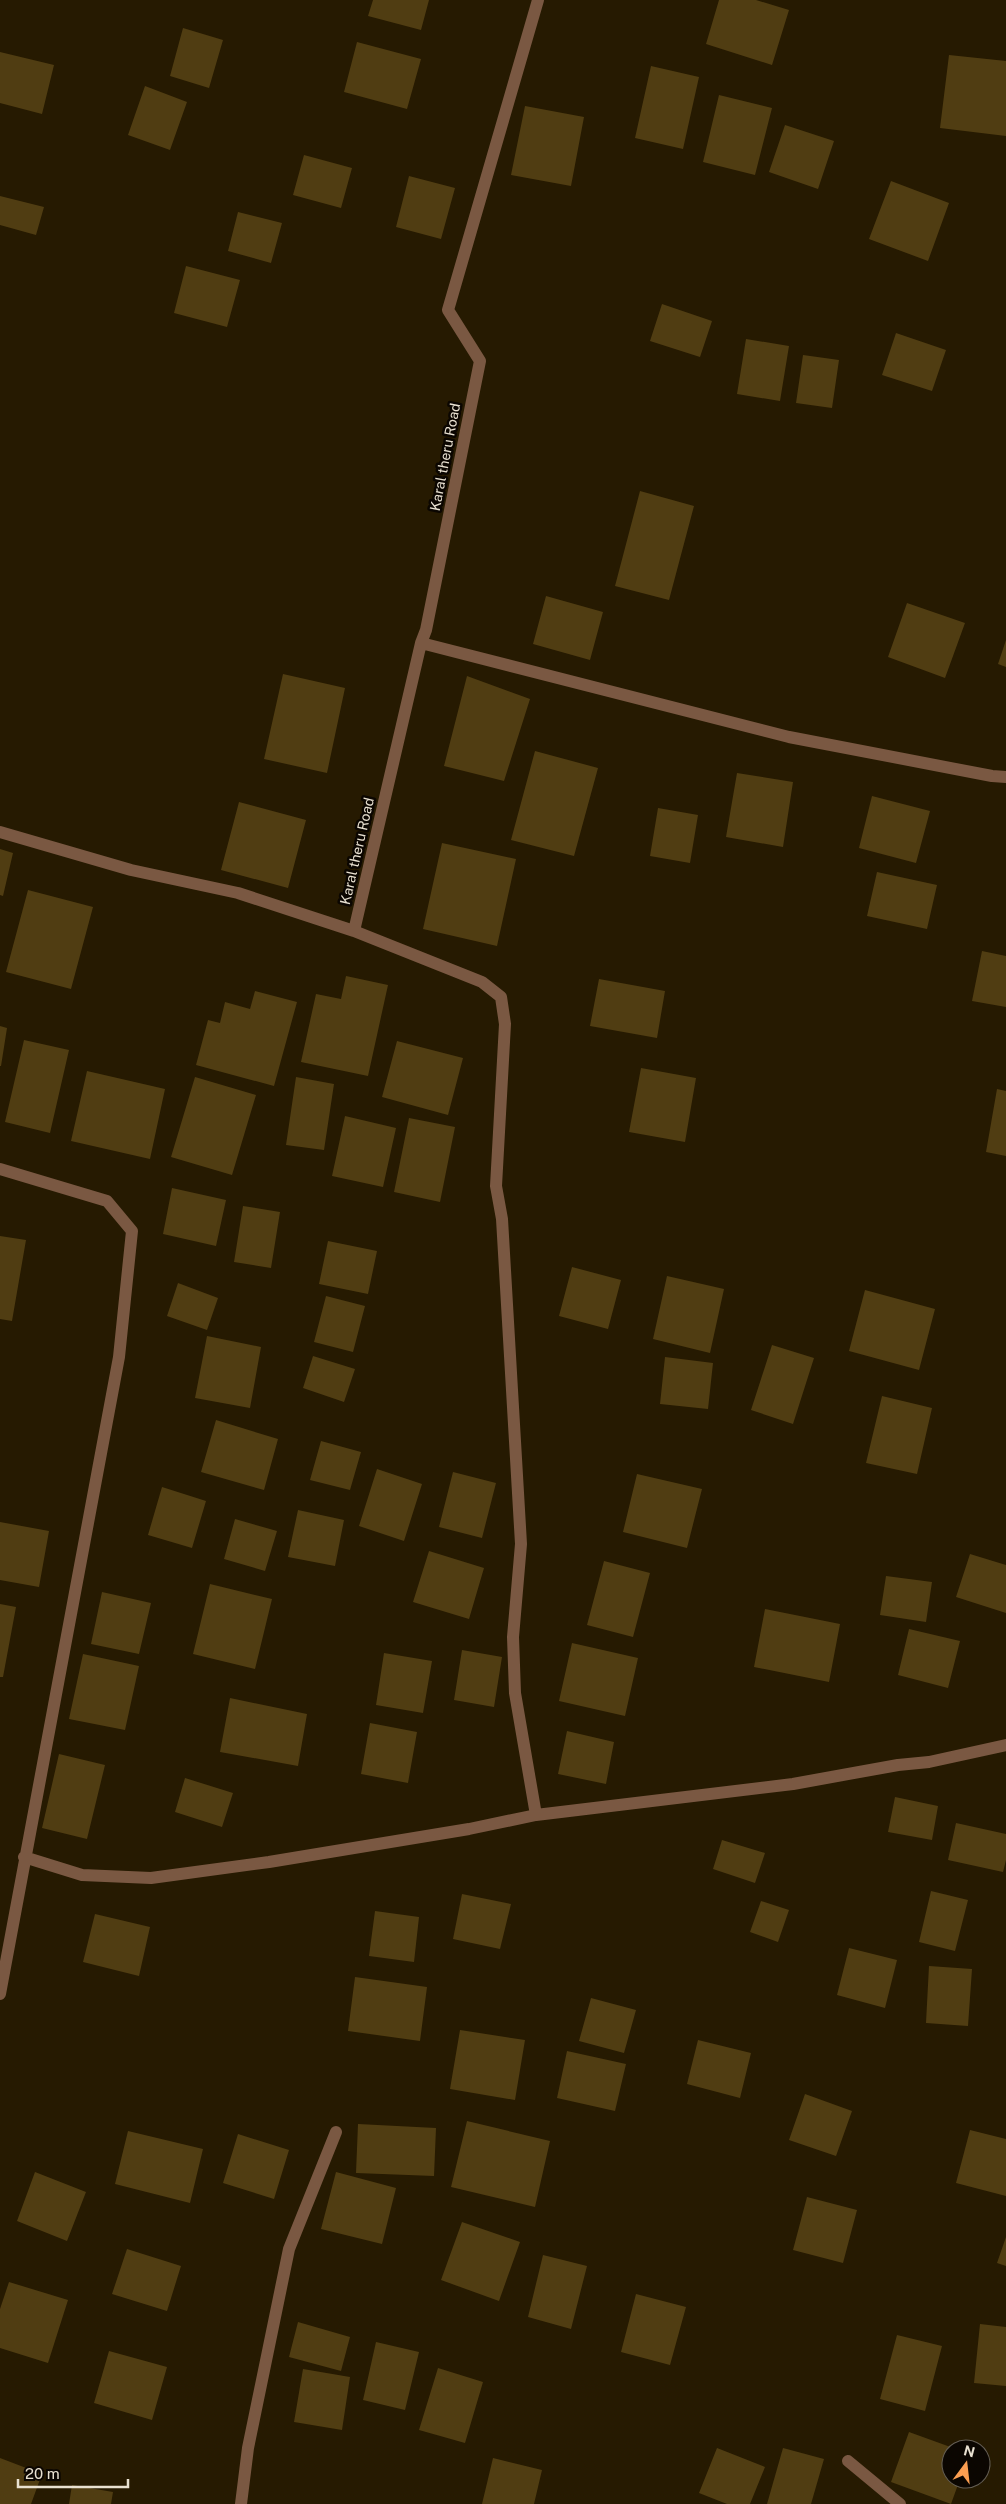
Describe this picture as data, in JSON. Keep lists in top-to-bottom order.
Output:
{
  "streets": {
    "street": ["Karal theru Road"]
  },
  "scale_bar": "20 m",
  "north": "top"
}
